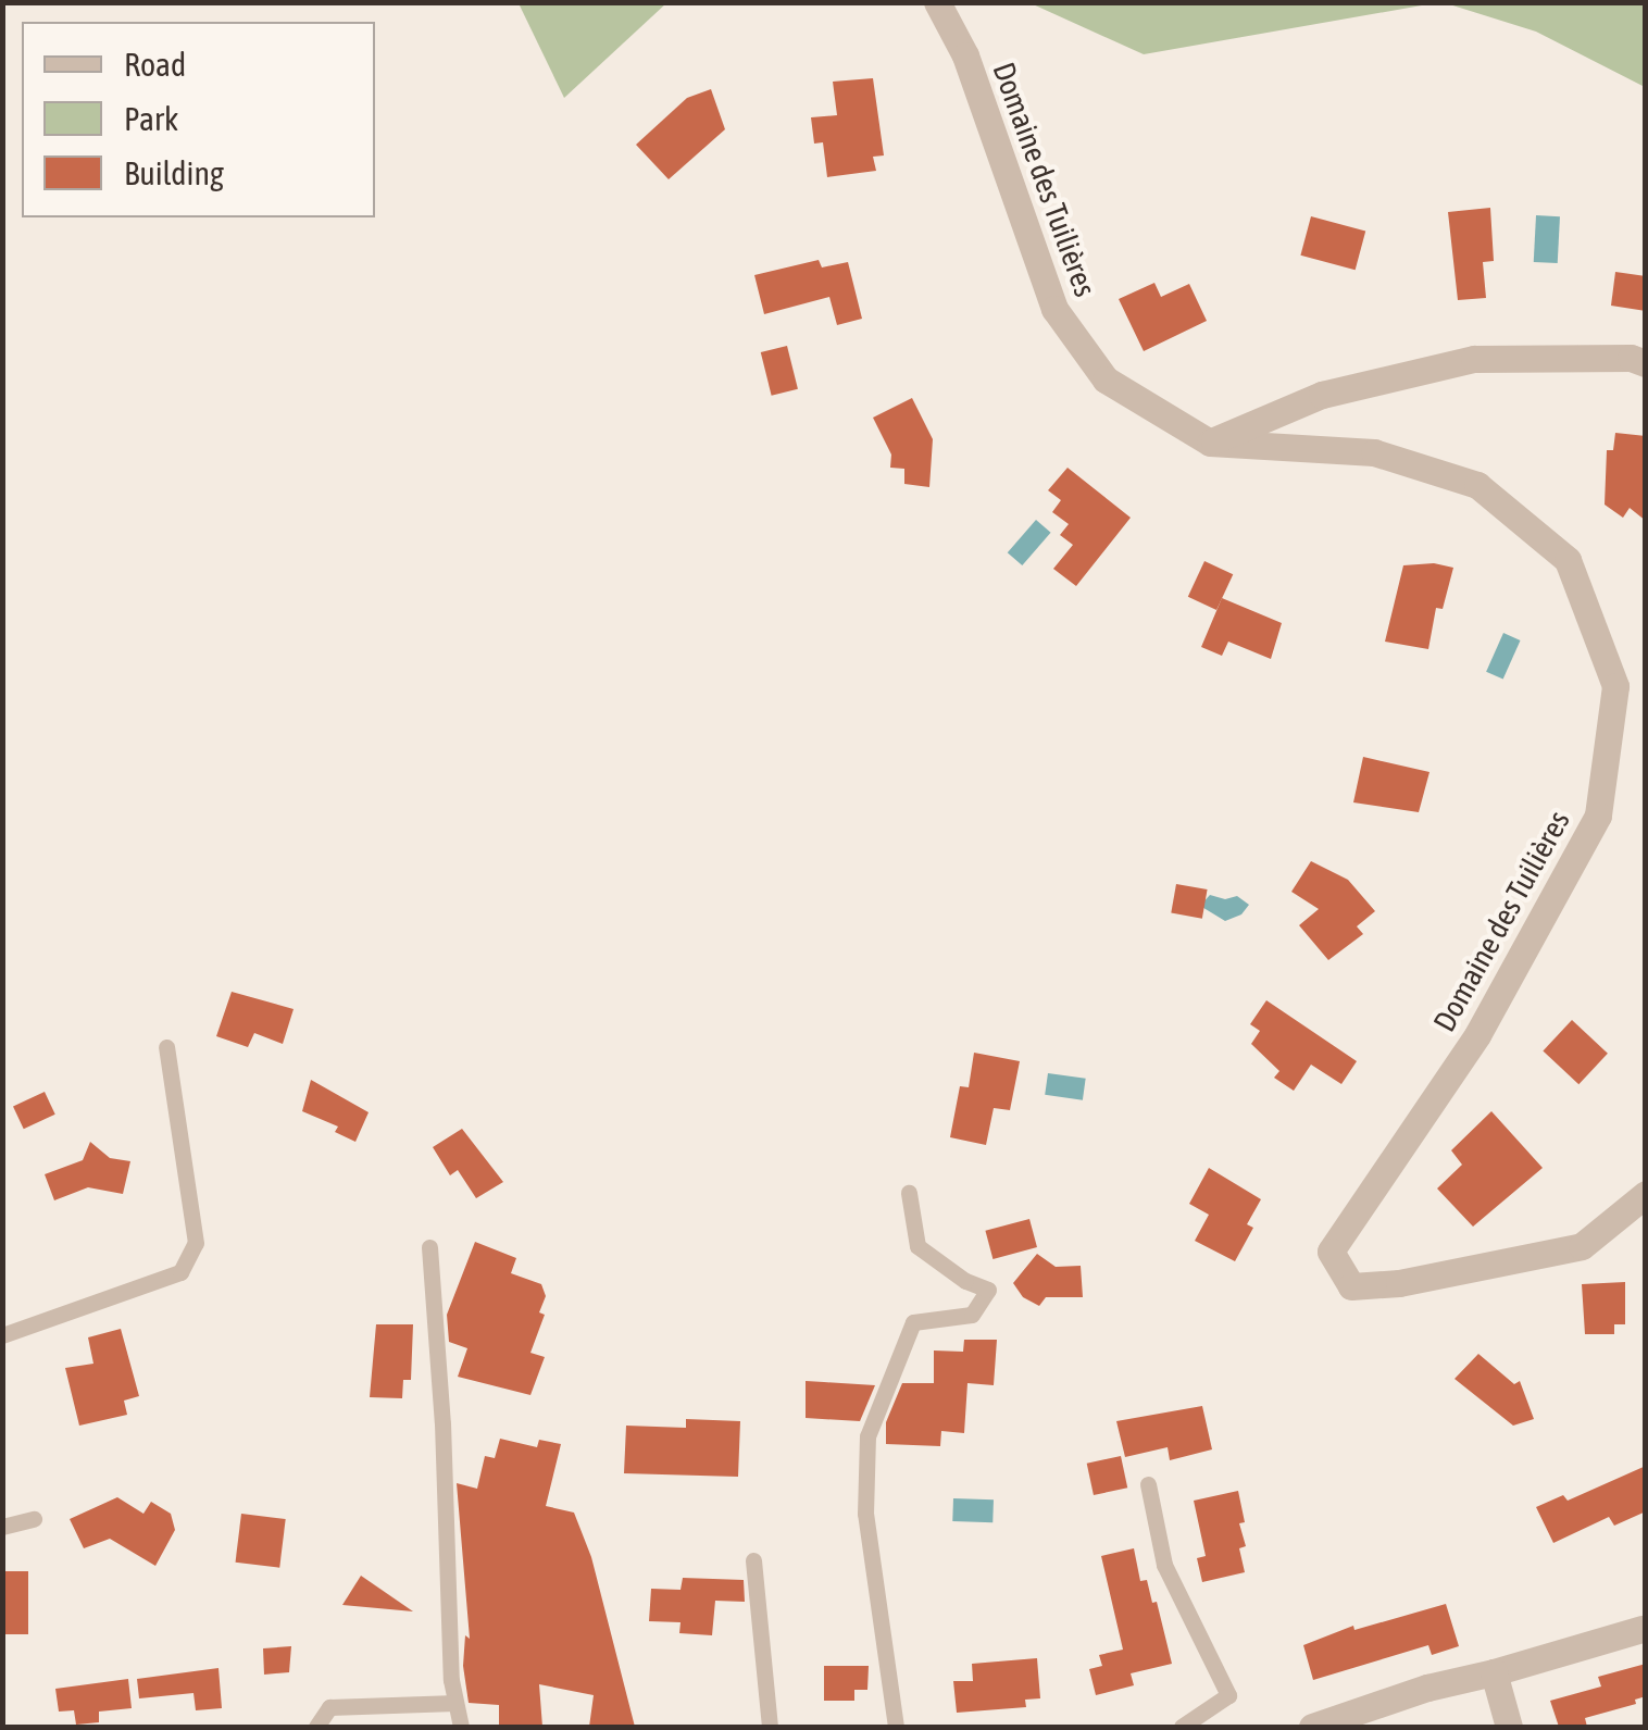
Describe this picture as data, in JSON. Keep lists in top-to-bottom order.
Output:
{
  "streets": {
    "street": ["Domaine des Tuilières"]
  },
  "legend": ["Road", "Park", "Building"]
}
